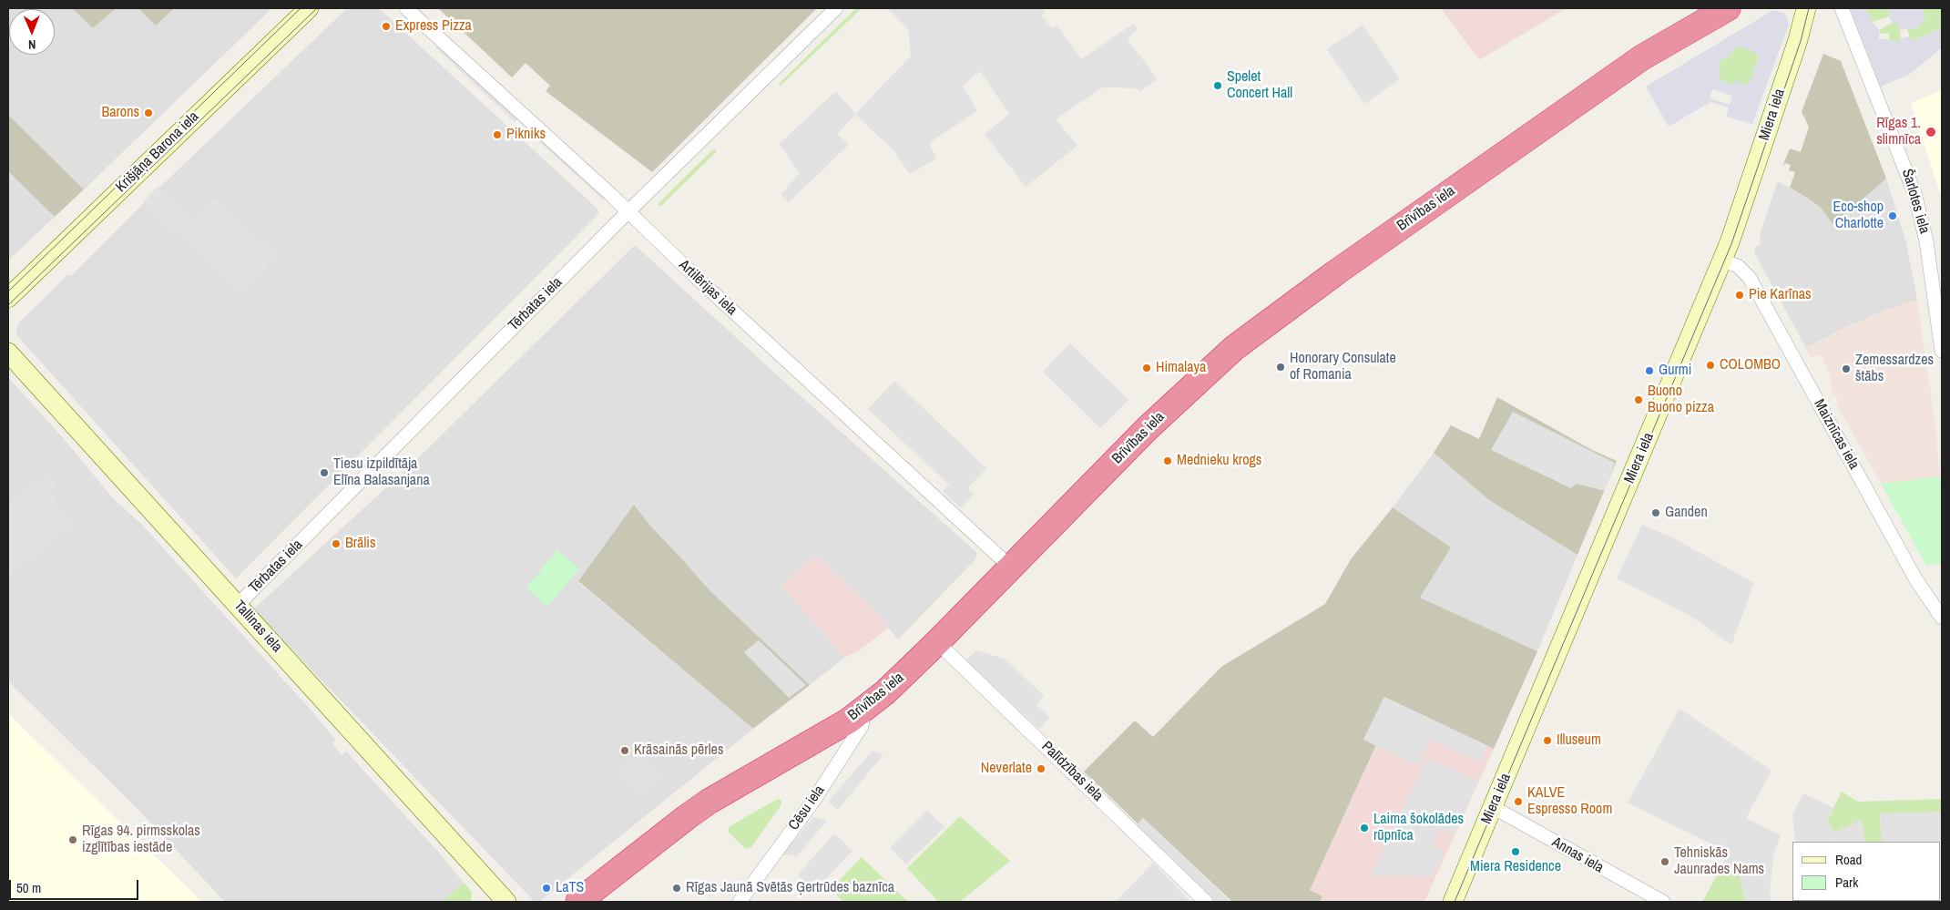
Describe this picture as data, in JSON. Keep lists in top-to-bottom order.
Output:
{
  "streets": {
    "highway": ["Brīvības iela"],
    "street": [
      "Miera iela",
      "Krišjāņa Barona iela",
      "Šarlotes iela",
      "Artilērijas iela",
      "Tērbatas iela",
      "Maiznīcas iela",
      "Tallinas iela",
      "Palīdzības iela",
      "Cēsu iela",
      "Annas iela"
    ]
  },
  "crossings": [
    ["Miera iela", "Maiznīcas iela"],
    ["Miera iela", "Annas iela"],
    ["Brīvības iela", "Artilērijas iela"],
    ["Brīvības iela", "Palīdzības iela"],
    ["Brīvības iela", "Cēsu iela"],
    ["Artilērijas iela", "Tērbatas iela"],
    ["Tērbatas iela", "Tallinas iela"]
  ],
  "places": [
    "Express Pizza",
    "Spelet Concert Hall",
    "Barons",
    "Rīgas 1. slimnīca",
    "Pikniks",
    "Eco-shop Charlotte",
    "Pie Karīnas",
    "COLOMBO",
    "Honorary Consulate of Romania",
    "Himalaya",
    "Zemessardzes štābs",
    "Gurmi",
    "Buono Buono pizza",
    "Mednieku krogs",
    "Tiesu izpildītāja Elīna Balasanjana",
    "Ganden",
    "Brālis",
    "Illuseum",
    "Krāsainās pērles",
    "Neverlate",
    "KALVE Espresso Room",
    "Laima šokolādes rūpnīca",
    "Rīgas 94. pirmsskolas izglītības iestāde",
    "Miera Residence",
    "Tehniskās Jaunrades Nams",
    "LaTS",
    "Rīgas Jaunā Svētās Ģertrūdes baznīca"
  ],
  "legend": ["Road", "Park"],
  "scale_bar": "50 m",
  "north": "bottom"
}
